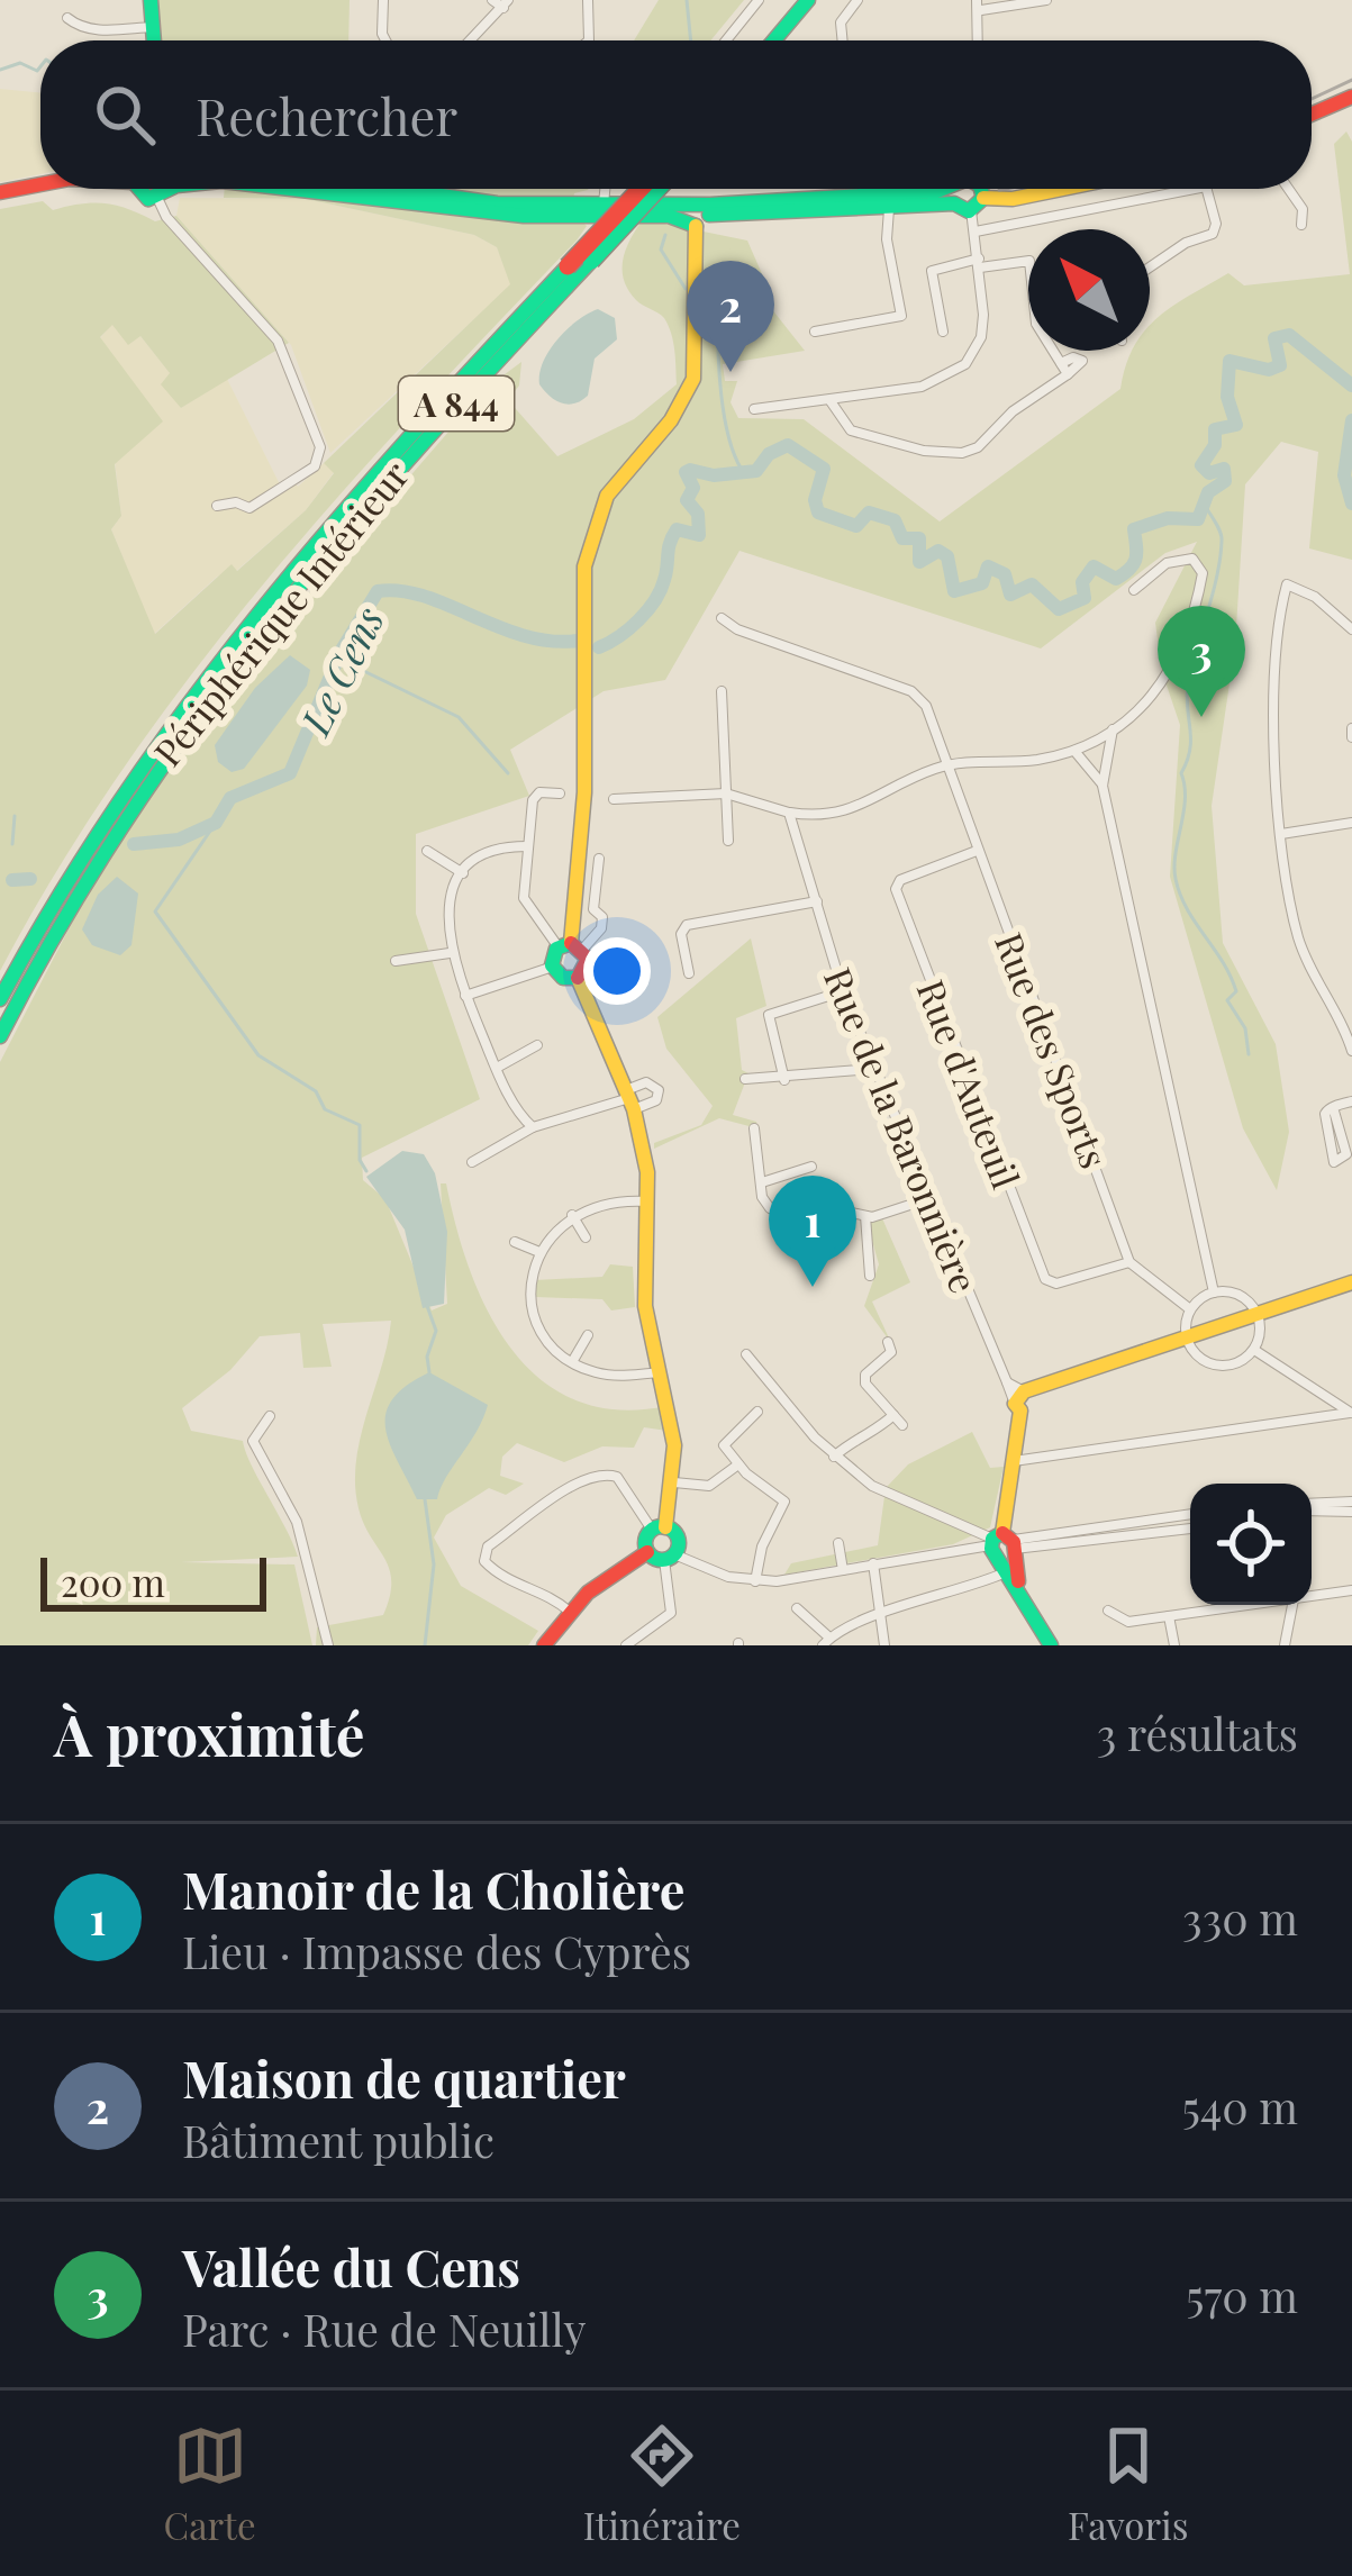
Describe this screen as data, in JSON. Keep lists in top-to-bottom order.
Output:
{
  "streets": {
    "main road": ["A 844", "Périphérique Intérieur"],
    "street": ["Rue des Sports", "Rue d'Auteuil", "Rue de la Baronnière"]
  },
  "crossings": [
    ["Rue des Sports", "Rue d'Auteuil"]
  ],
  "water": ["Le Cens"],
  "scale_bar": "200 m",
  "north": "top left",
  "page": {
    "search": "Rechercher",
    "pins": ["2", "3", "1"],
    "scale": "200 m",
    "heading": ["À proximité", "3 résultats"],
    "list": [
      {
        "mark": "1",
        "name": "Manoir de la Cholière",
        "note": "Lieu · Impasse des Cyprès",
        "value": "330 m"
      },
      {
        "mark": "2",
        "name": "Maison de quartier",
        "note": "Bâtiment public",
        "value": "540 m"
      },
      {
        "mark": "3",
        "name": "Vallée du Cens",
        "note": "Parc · Rue de Neuilly",
        "value": "570 m"
      }
    ],
    "nav": ["Carte", "Itinéraire", "Favoris"]
  }
}
